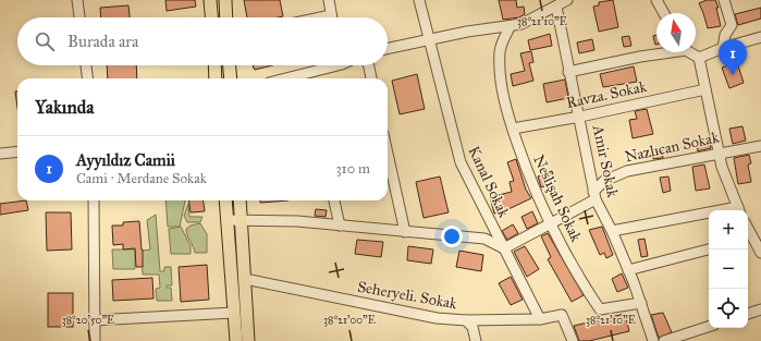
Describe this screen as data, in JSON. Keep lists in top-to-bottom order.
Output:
{
  "streets": {
    "street": [
      "Ravza. Sokak",
      "Nazlıcan Sokak",
      "Amir Sokak",
      "Kanal Sokak",
      "Neslişah Sokak",
      "Seheryeli. Sokak"
    ]
  },
  "crossings": [
    ["Ravza. Sokak", "Amir Sokak"],
    ["Ravza. Sokak", "Neslişah Sokak"],
    ["Nazlıcan Sokak", "Amir Sokak"],
    ["Nazlıcan Sokak", "Kanal Sokak"],
    ["Nazlıcan Sokak", "Neslişah Sokak"],
    ["Amir Sokak", "Neslişah Sokak"],
    ["Kanal Sokak", "Seheryeli. Sokak"]
  ],
  "north": "top",
  "page": {
    "search": "Burada ara",
    "pins": "1",
    "heading": "Yakında",
    "list": [
      {
        "mark": "1",
        "name": "Ayyıldız Camii",
        "note": "Cami · Merdane Sokak",
        "value": "310 m"
      }
    ],
    "map_buttons": ["+", "−"]
  },
  "coordinates": ["38°21'10\"E", "38°20'50\"E", "38°21'00\"E"]
}
